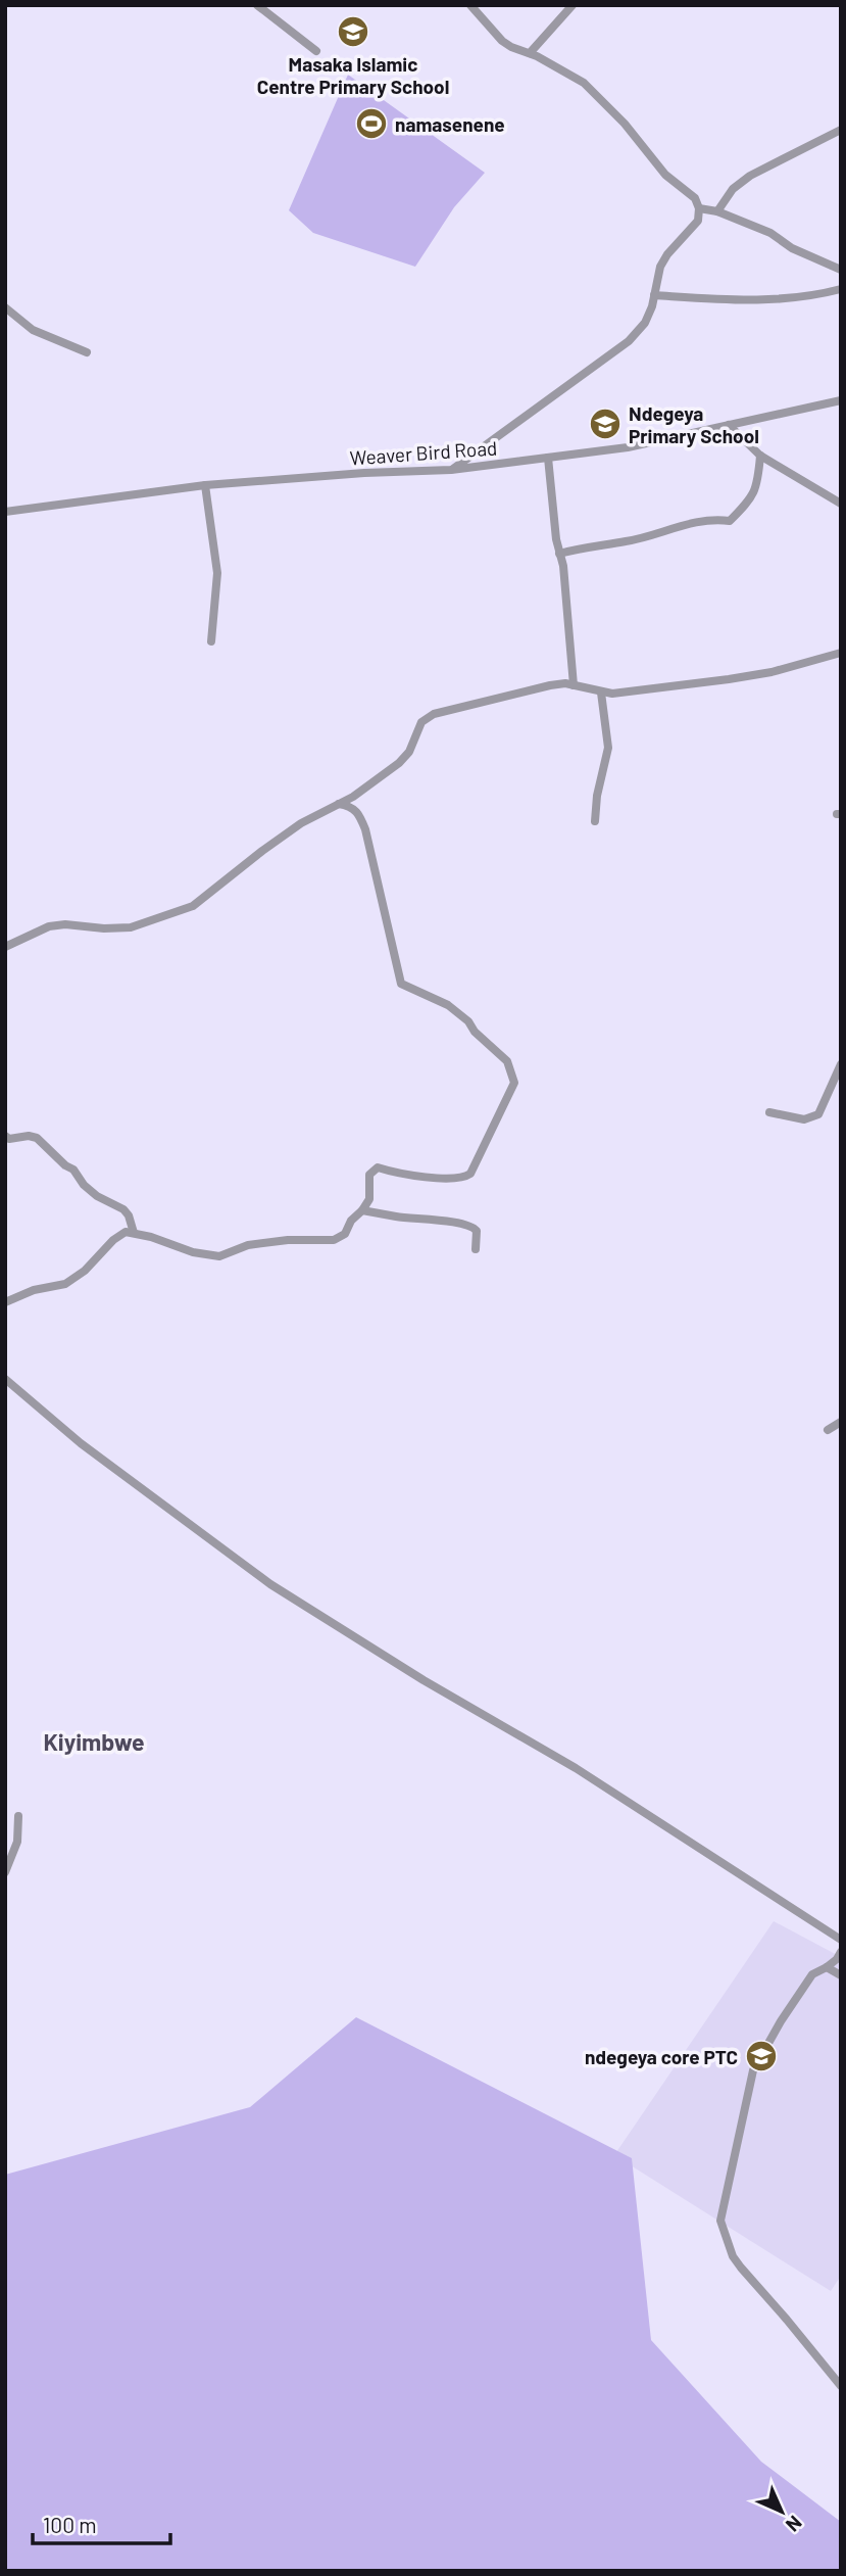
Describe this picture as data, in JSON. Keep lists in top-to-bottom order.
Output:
{
  "streets": {
    "street": ["Weaver Bird Road"]
  },
  "districts": ["Kiyimbwe"],
  "places": {
    "school or university": ["Masaka Islamic Centre Primary School", "Ndegeya Primary School", "ndegeya core PTC"],
    "sports": ["namasenene"]
  },
  "scale_bar": "100 m",
  "north": "bottom right"
}
